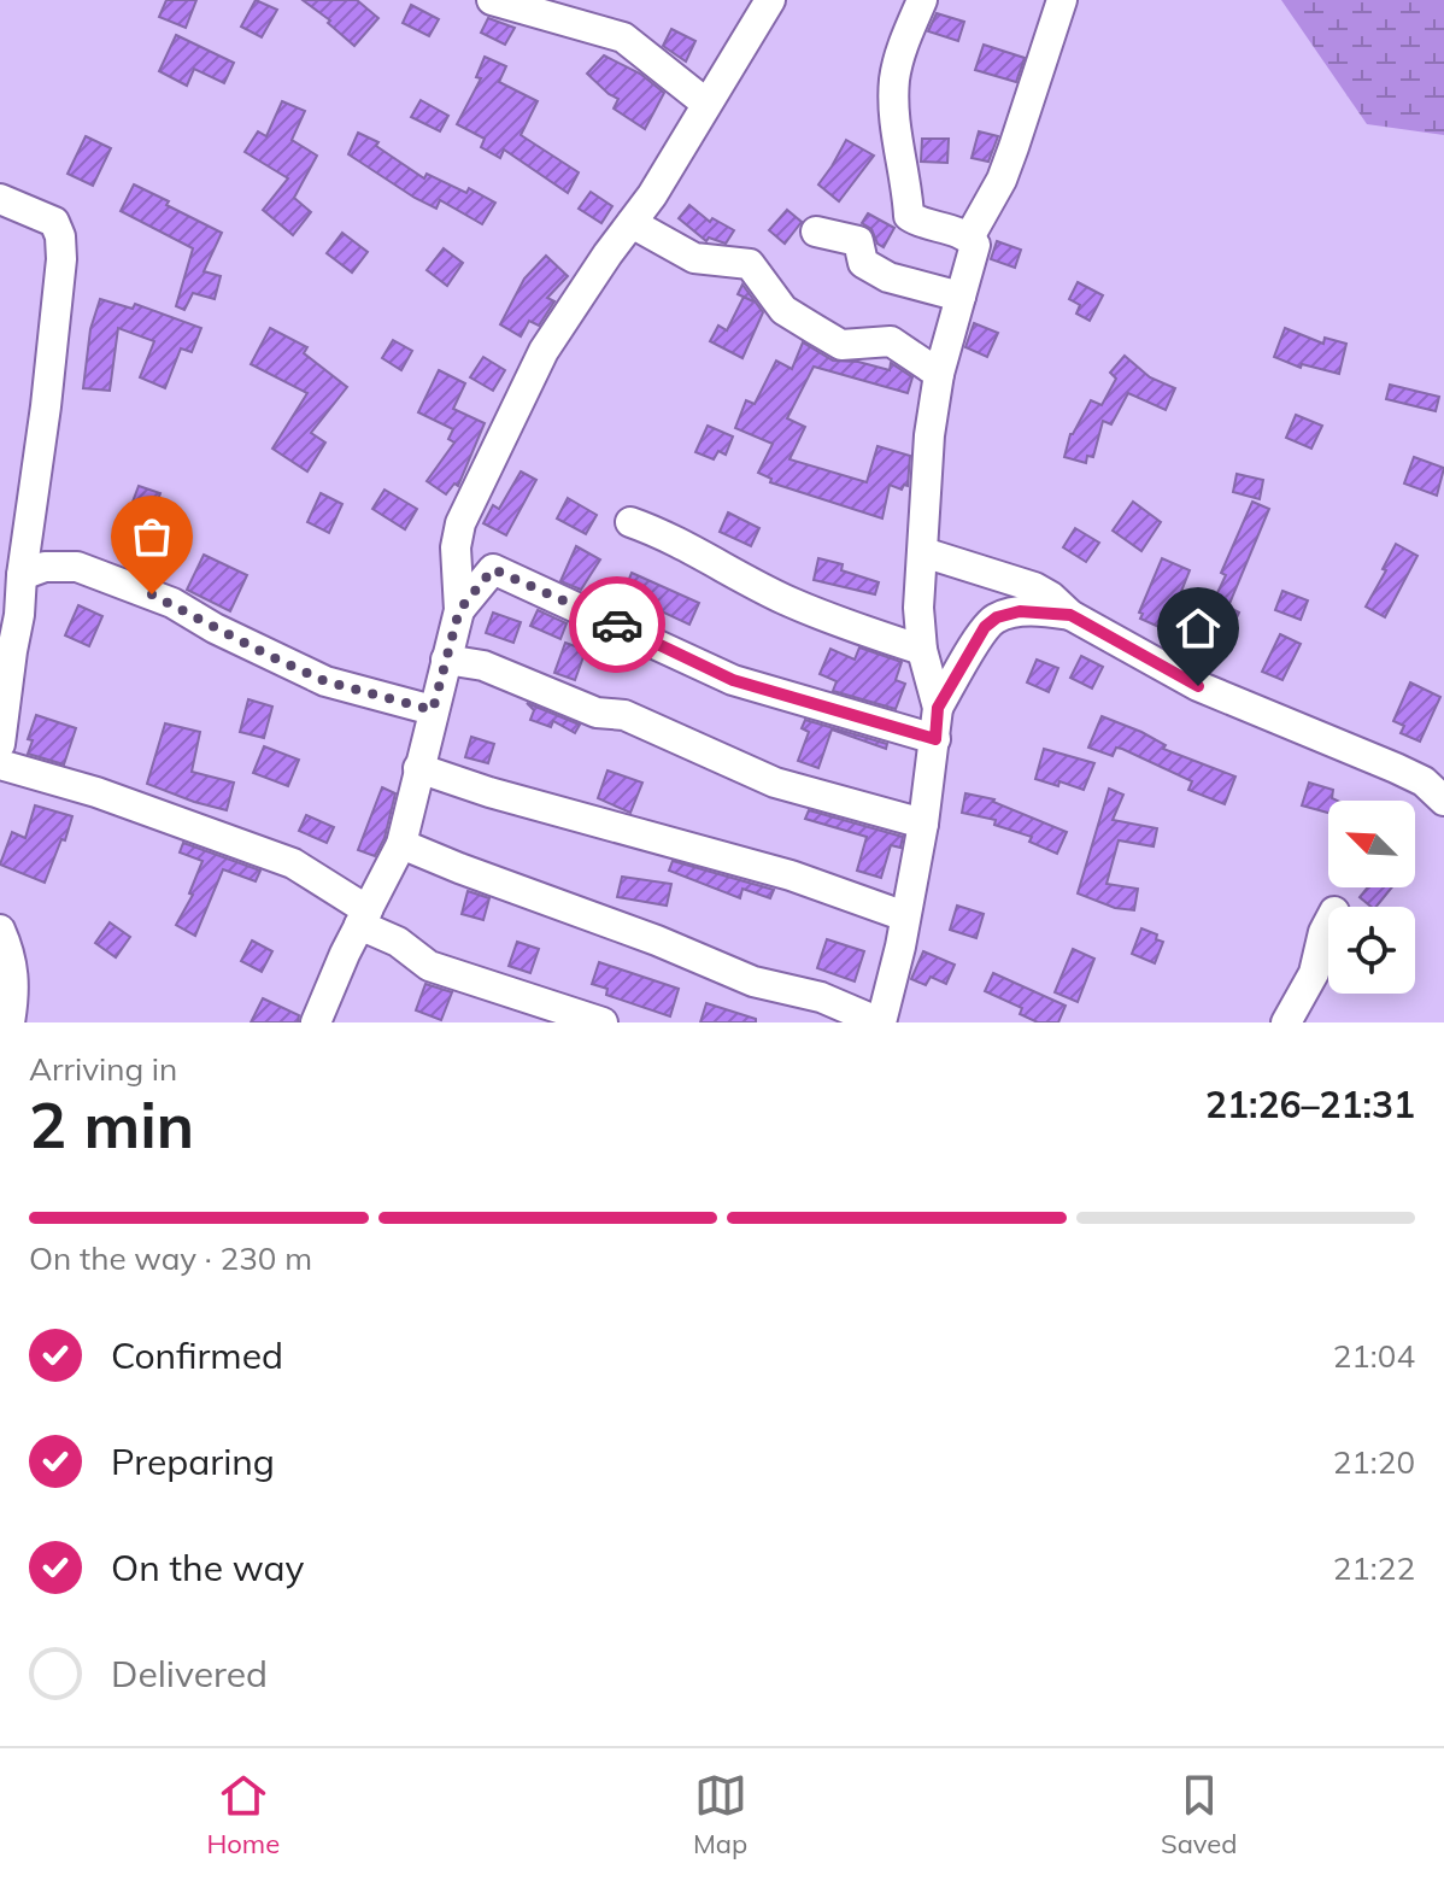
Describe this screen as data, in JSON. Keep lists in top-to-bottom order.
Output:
{
  "north": "top left",
  "page": {
    "heading": ["2 min", "Arriving in", "21:26–21:31"],
    "bar": "On the way · 230 m",
    "list": [
      ["Confirmed", "21:04"],
      ["Preparing", "21:20"],
      ["On the way", "21:22"],
      "Delivered"
    ],
    "tabs": ["Home", "Map", "Saved"]
  }
}
